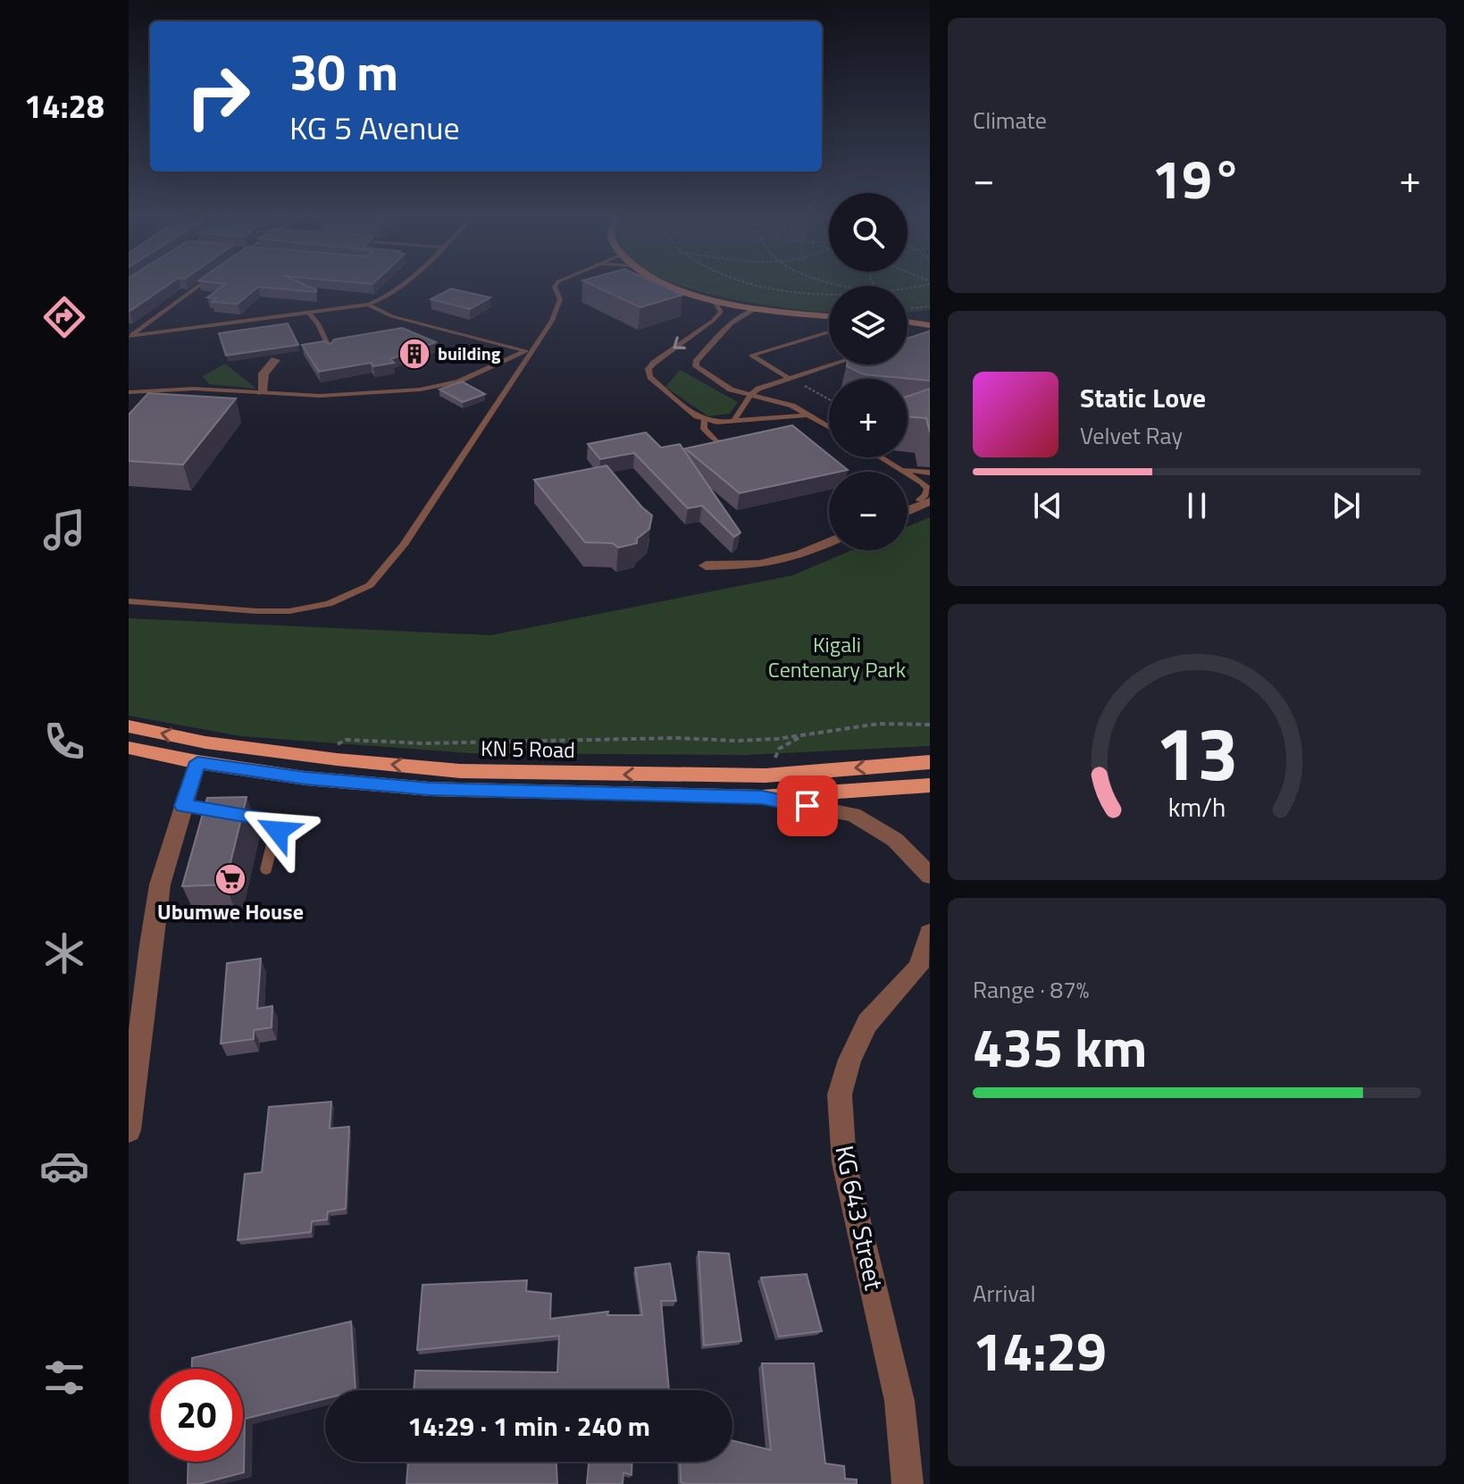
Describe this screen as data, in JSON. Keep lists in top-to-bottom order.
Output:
{
  "streets": {
    "main road": ["KN 5 Road"],
    "street": ["KG 643 Street"]
  },
  "parks": ["Kigali Centenary Park"],
  "places": {
    "building": ["building"],
    "supermarket": ["Ubumwe House"]
  },
  "page": {
    "tabs": "14:28",
    "tile": [
      "Climate",
      ["Range · 87%", "435 km"],
      ["Arrival", "14:29"]
    ],
    "turn": ["30 m", "KG 5 Avenue"],
    "heat": ["−", "19°", "+"],
    "map_buttons": ["+", "−"],
    "song": ["Static Love", "Velvet Ray"],
    "limit": "20",
    "trip": "14:29 · 1 min · 240 m",
    "gauge": ["13", "km/h"]
  }
}
